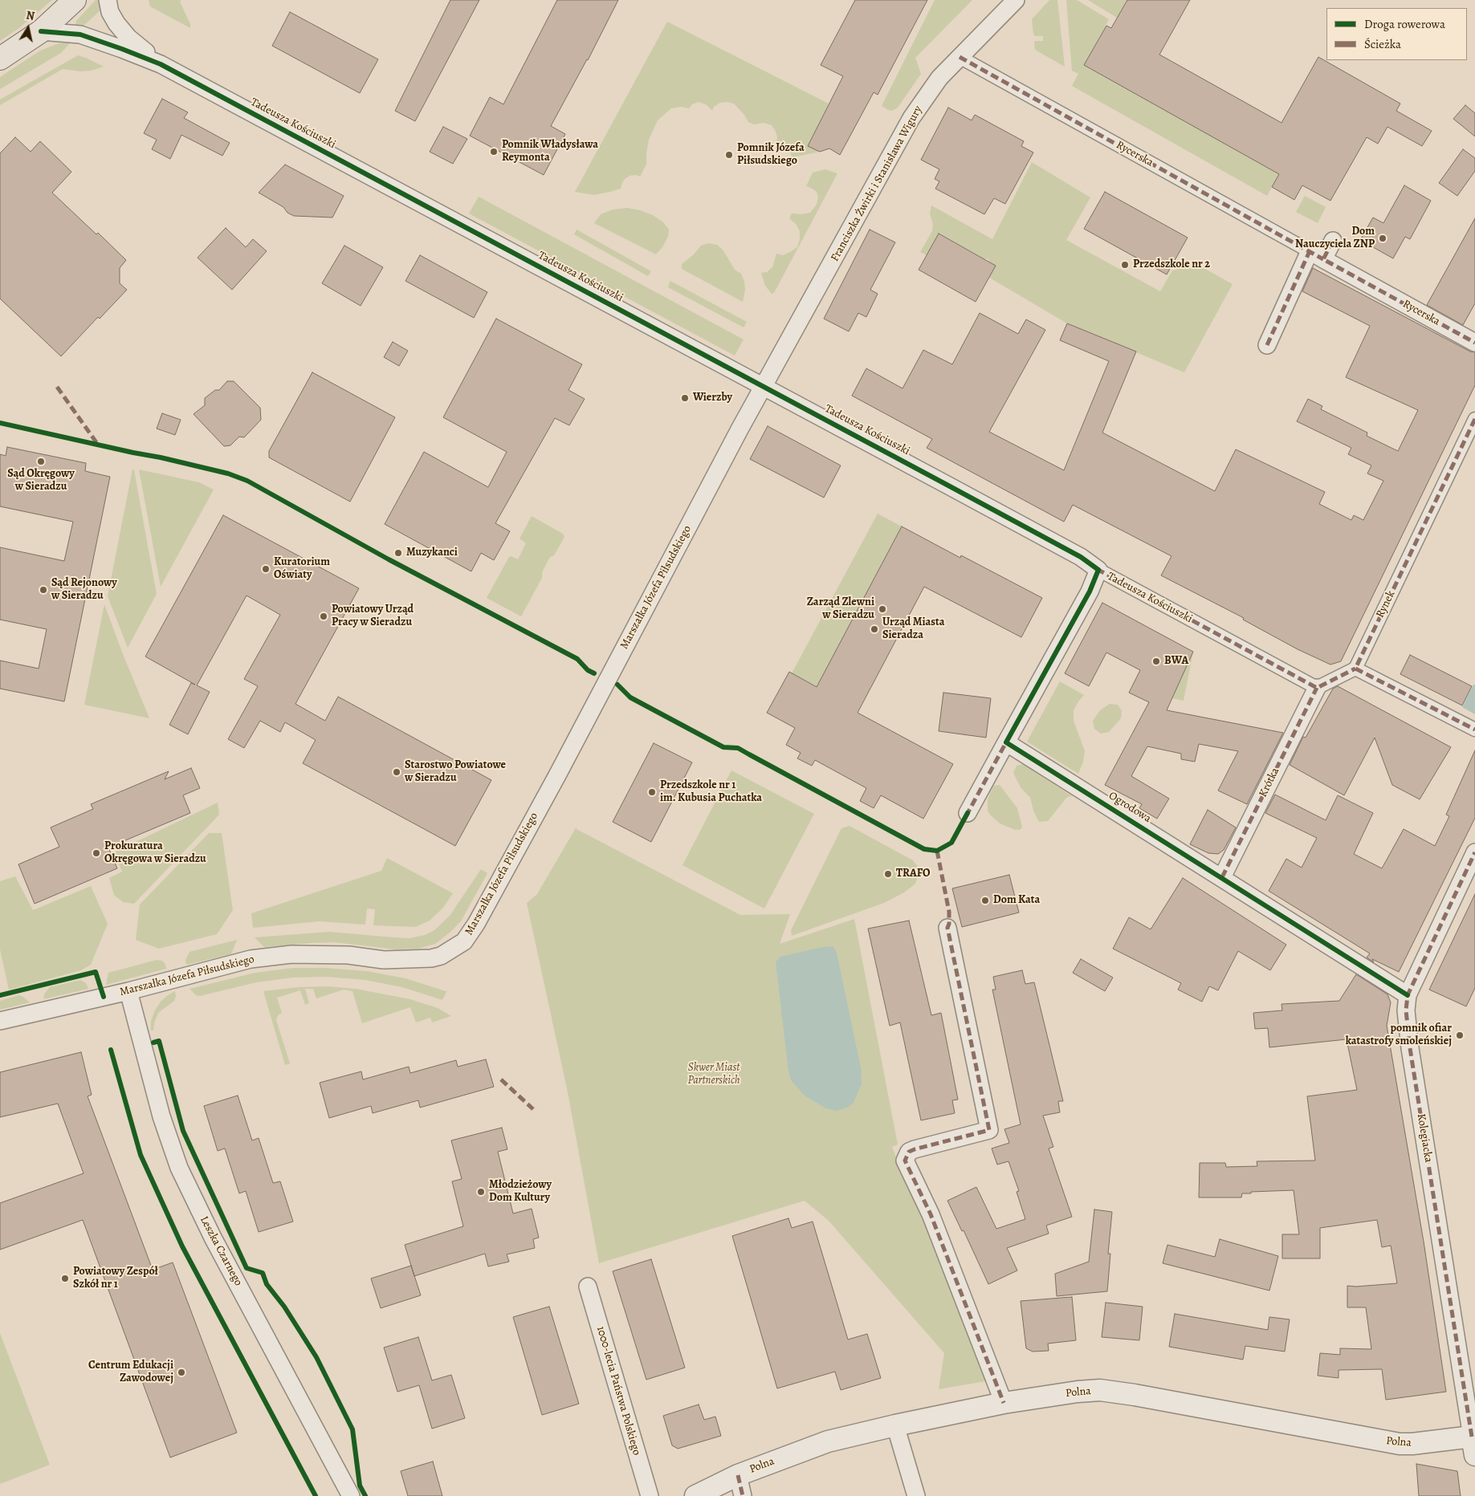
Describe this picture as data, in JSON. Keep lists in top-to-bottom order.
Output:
{
  "streets": {
    "street": [
      "Tadeusza Kościuszki",
      "Rycerska",
      "Franciszka Żwirki i Stanisława Wigury",
      "Marszałka Józefa Piłsudskiego",
      "Rynek",
      "Krótka",
      "Ogrodowa",
      "Kolegiacka",
      "Leszka Czarnego",
      "1000-lecia Państwa Polskiego",
      "Polna"
    ]
  },
  "crossings": [
    ["Tadeusza Kościuszki", "Franciszka Żwirki i Stanisława Wigury"],
    ["Tadeusza Kościuszki", "Marszałka Józefa Piłsudskiego"],
    ["Tadeusza Kościuszki", "Krótka"],
    ["Rycerska", "Franciszka Żwirki i Stanisława Wigury"],
    ["Franciszka Żwirki i Stanisława Wigury", "Marszałka Józefa Piłsudskiego"],
    ["Marszałka Józefa Piłsudskiego", "Leszka Czarnego"],
    ["Krótka", "Ogrodowa"],
    ["Ogrodowa", "Kolegiacka"],
    ["Kolegiacka", "Polna"]
  ],
  "parks": ["Skwer Miast Partnerskich"],
  "places": [
    "Pomnik Władysława Reymonta",
    "Pomnik Józefa Piłsudskiego",
    "Dom Nauczyciela ZNP",
    "Przedszkole nr 2",
    "Wierzby",
    "Sąd Okręgowy w Sieradzu",
    "Muzykanci",
    "Kuratorium Oświaty",
    "Sąd Rejonowy w Sieradzu",
    "Zarząd Zlewni w Sieradzu",
    "Powiatowy Urząd Pracy w Sieradzu",
    "Urząd Miasta Sieradza",
    "BWA",
    "Starostwo Powiatowe w Sieradzu",
    "Przedszkole nr 1 im. Kubusia Puchatka",
    "Prokuratura Okręgowa w Sieradzu",
    "TRAFO",
    "Dom Kata",
    "pomnik ofiar katastrofy smoleńskiej",
    "Młodzieżowy Dom Kultury",
    "Powiatowy Zespół Szkół nr 1",
    "Centrum Edukacji Zawodowej"
  ],
  "legend": ["Droga rowerowa", "Ścieżka"],
  "north": "top"
}
